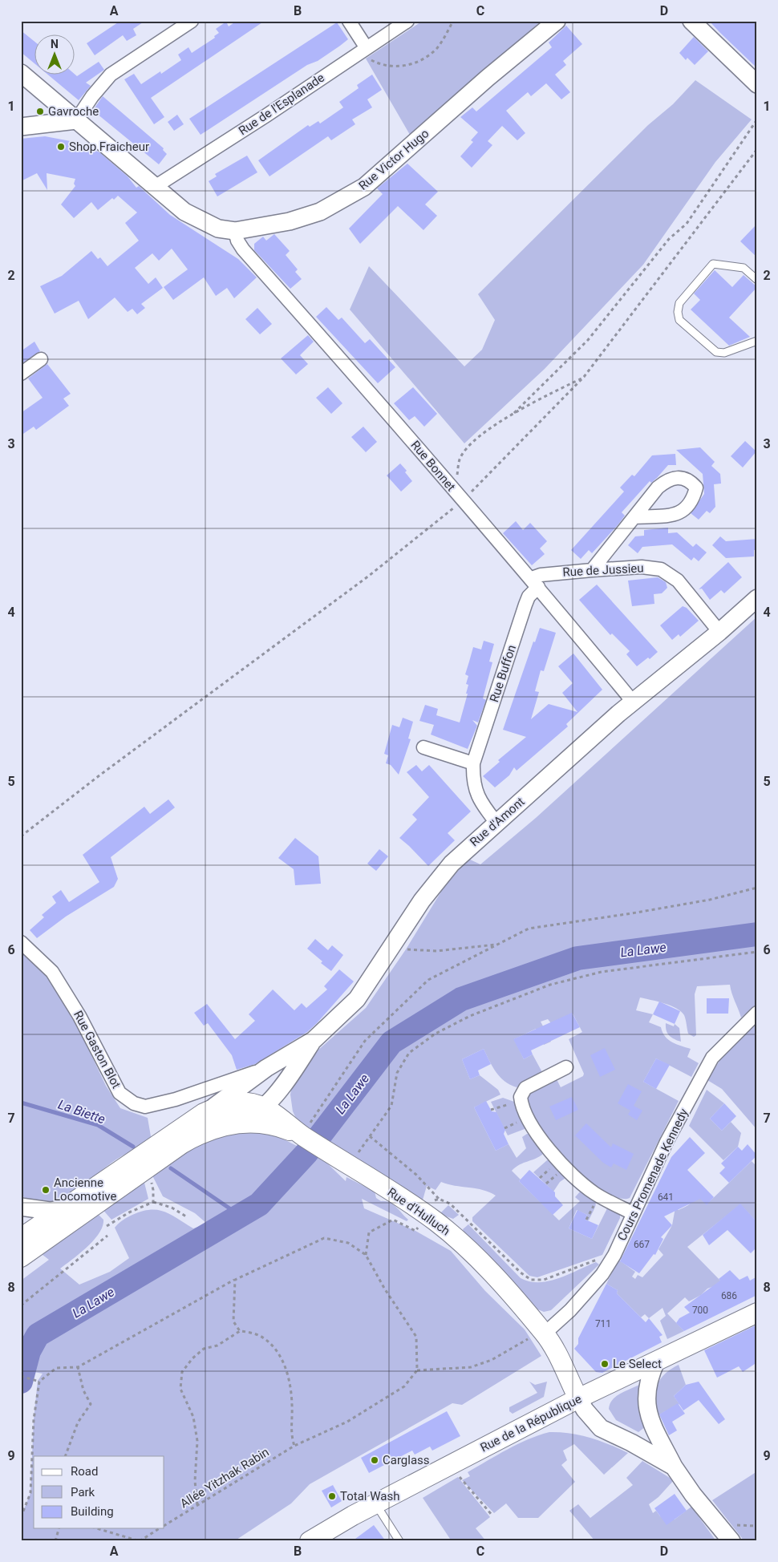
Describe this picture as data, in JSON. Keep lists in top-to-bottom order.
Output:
{
  "streets": {
    "main road": ["Rue d'Hulluch", "Rue de la République"],
    "street": [
      "Rue de l'Esplanade",
      "Rue Victor Hugo",
      "Rue Bonnet",
      "Rue de Jussieu",
      "Rue Buffon",
      "Rue d'Amont",
      "Rue Gaston Blot",
      "Cours Promenade Kennedy"
    ],
    "path": ["Allée Yitzhak Rabin"]
  },
  "crossings": [
    ["Rue de l'Esplanade", "Rue Victor Hugo"],
    ["Rue Victor Hugo", "Rue Bonnet"],
    ["Rue Bonnet", "Rue de Jussieu"],
    ["Rue Bonnet", "Rue Buffon"],
    ["Rue Bonnet", "Rue d'Amont"],
    ["Rue de Jussieu", "Rue Buffon"],
    ["Rue de Jussieu", "Rue d'Amont"],
    ["Rue Buffon", "Rue d'Amont"],
    ["Rue d'Amont", "Rue Gaston Blot"],
    ["Cours Promenade Kennedy", "Rue d'Hulluch"],
    ["Rue d'Hulluch", "Rue de la République"]
  ],
  "water": ["La Lawe", "La Biette"],
  "places": [
    "Gavroche",
    "Shop Fraicheur",
    "Ancienne Locomotive",
    "Le Select",
    "Carglass",
    "Total Wash"
  ],
  "house_numbers": [
    "641",
    "667",
    "686",
    "700",
    "711"
  ],
  "legend": ["Road", "Park", "Building"],
  "north": "top",
  "grid": {
    "columns": [
      "A",
      "B",
      "C",
      "D"
    ],
    "rows": [
      "1",
      "2",
      "3",
      "4",
      "5",
      "6",
      "7",
      "8",
      "9"
    ]
  }
}
